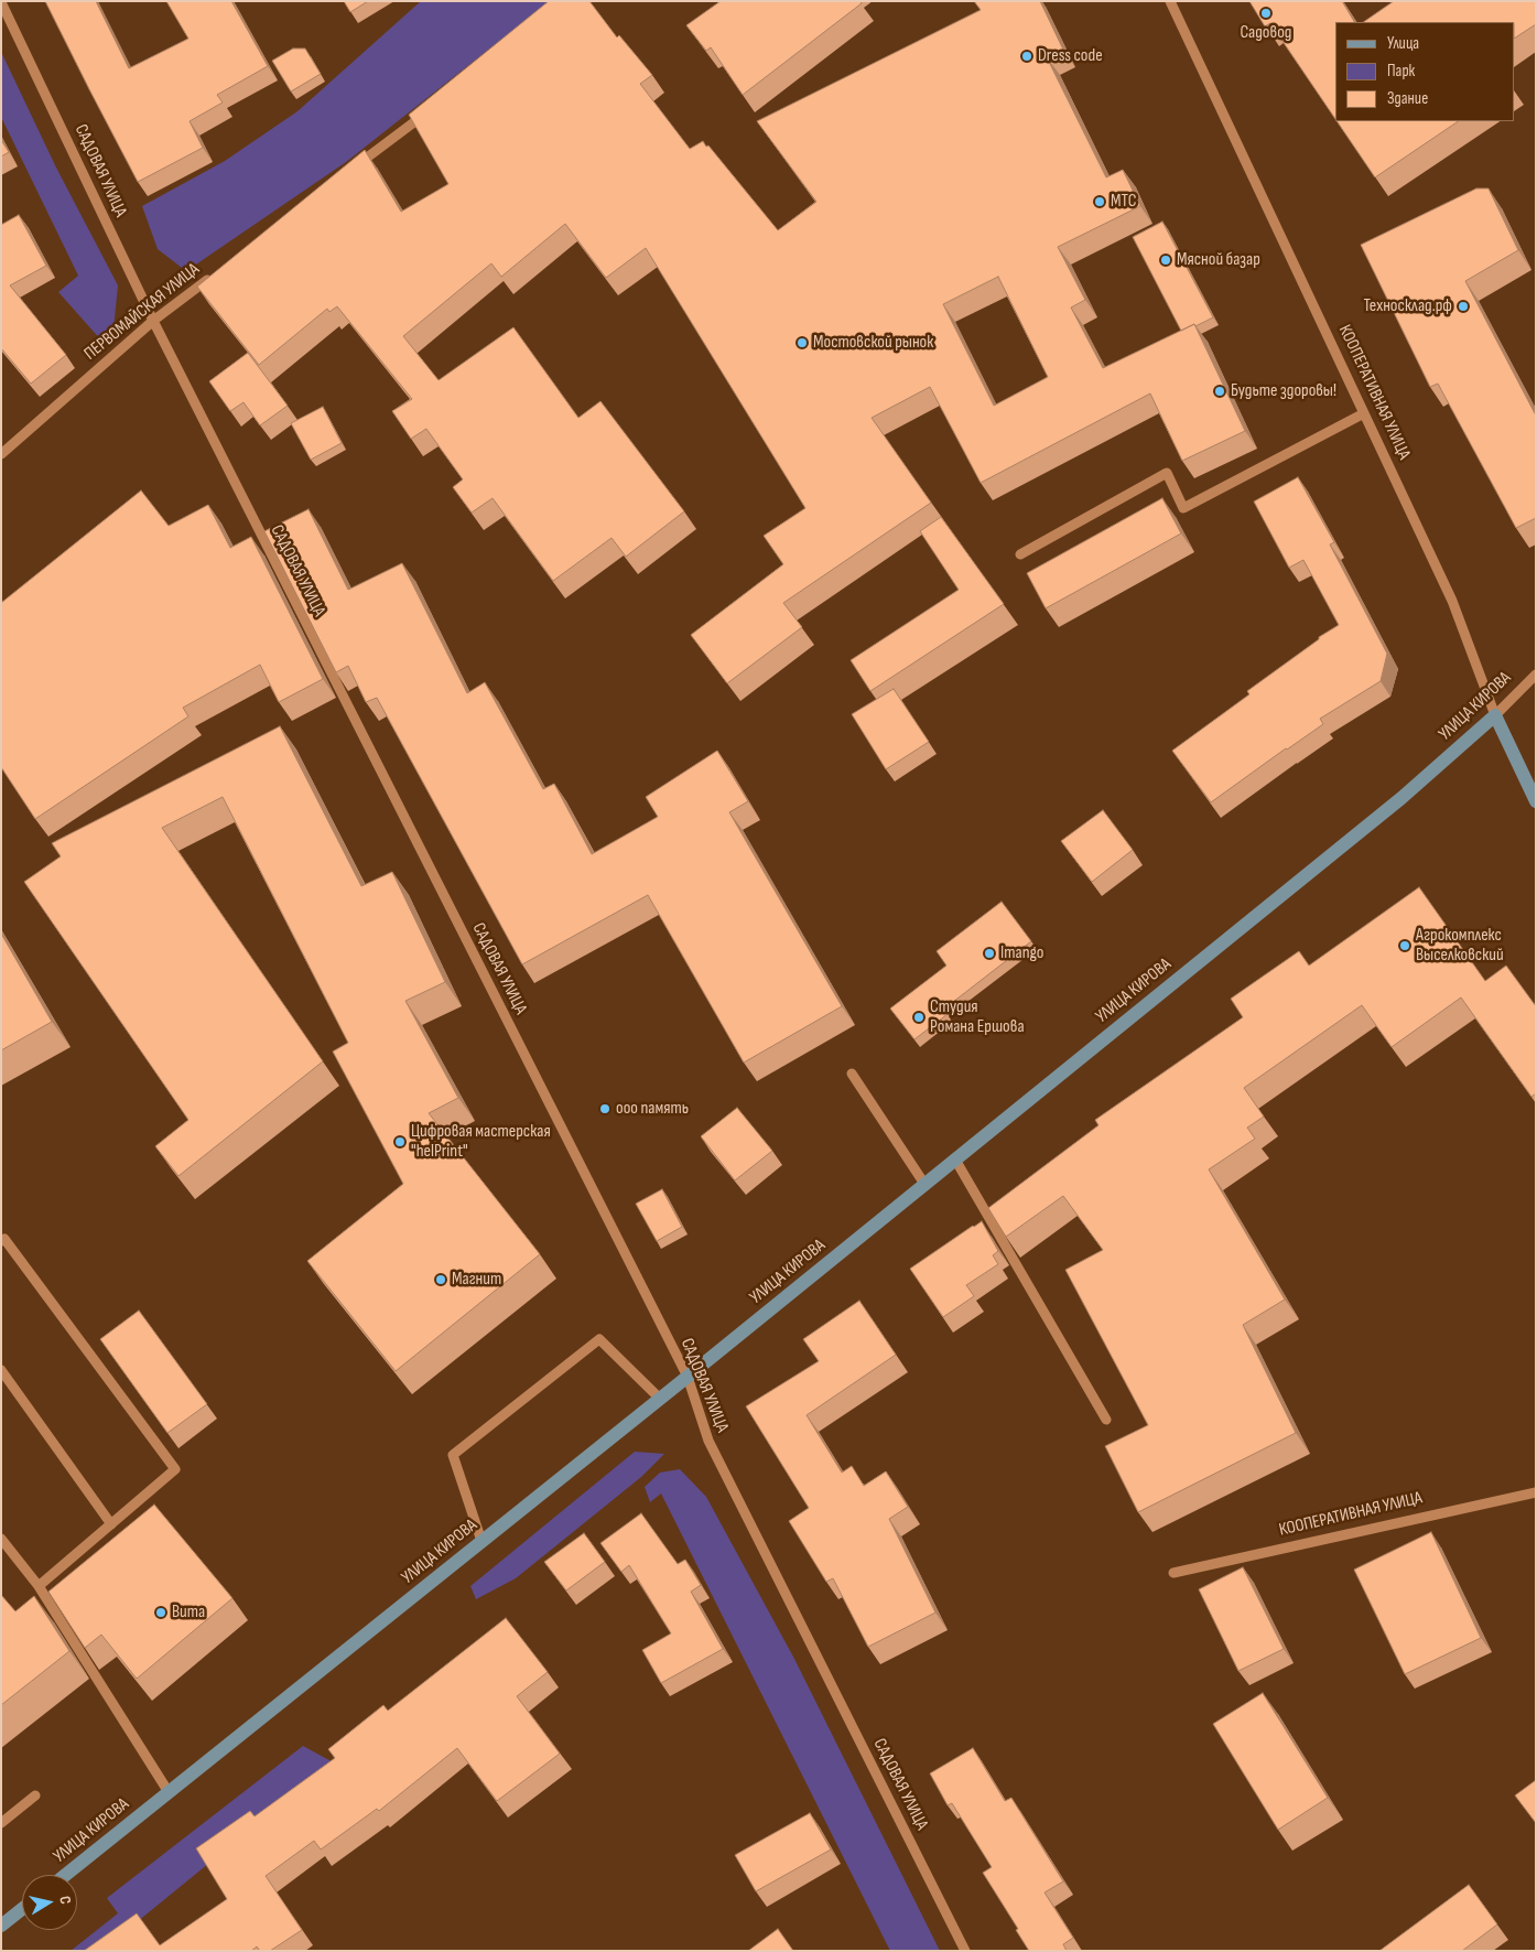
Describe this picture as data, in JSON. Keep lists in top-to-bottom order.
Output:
{
  "streets": {
    "main road": ["КООПЕРАТИВНАЯ УЛИЦА", "УЛИЦА КИРОВА"],
    "street": ["САДОВАЯ УЛИЦА", "ПЕРВОМАЙСКАЯ УЛИЦА"]
  },
  "crossings": [
    ["САДОВАЯ УЛИЦА", "ПЕРВОМАЙСКАЯ УЛИЦА"],
    ["САДОВАЯ УЛИЦА", "УЛИЦА КИРОВА"],
    ["КООПЕРАТИВНАЯ УЛИЦА", "УЛИЦА КИРОВА"]
  ],
  "places": [
    "Садовод",
    "Dress code",
    "МТС",
    "Мясной базар",
    "Техносклад.рф",
    "Мостовской рынок",
    "Будьте здоровы!",
    "Агрокомплекс Выселковский",
    "Imango",
    "Студия Романа Ершова",
    "ооо память",
    "Цифровая мастерская \"helPrint\"",
    "Магнит",
    "Вита"
  ],
  "legend": ["Улица", "Парк", "Здание"],
  "north": "right"
}
